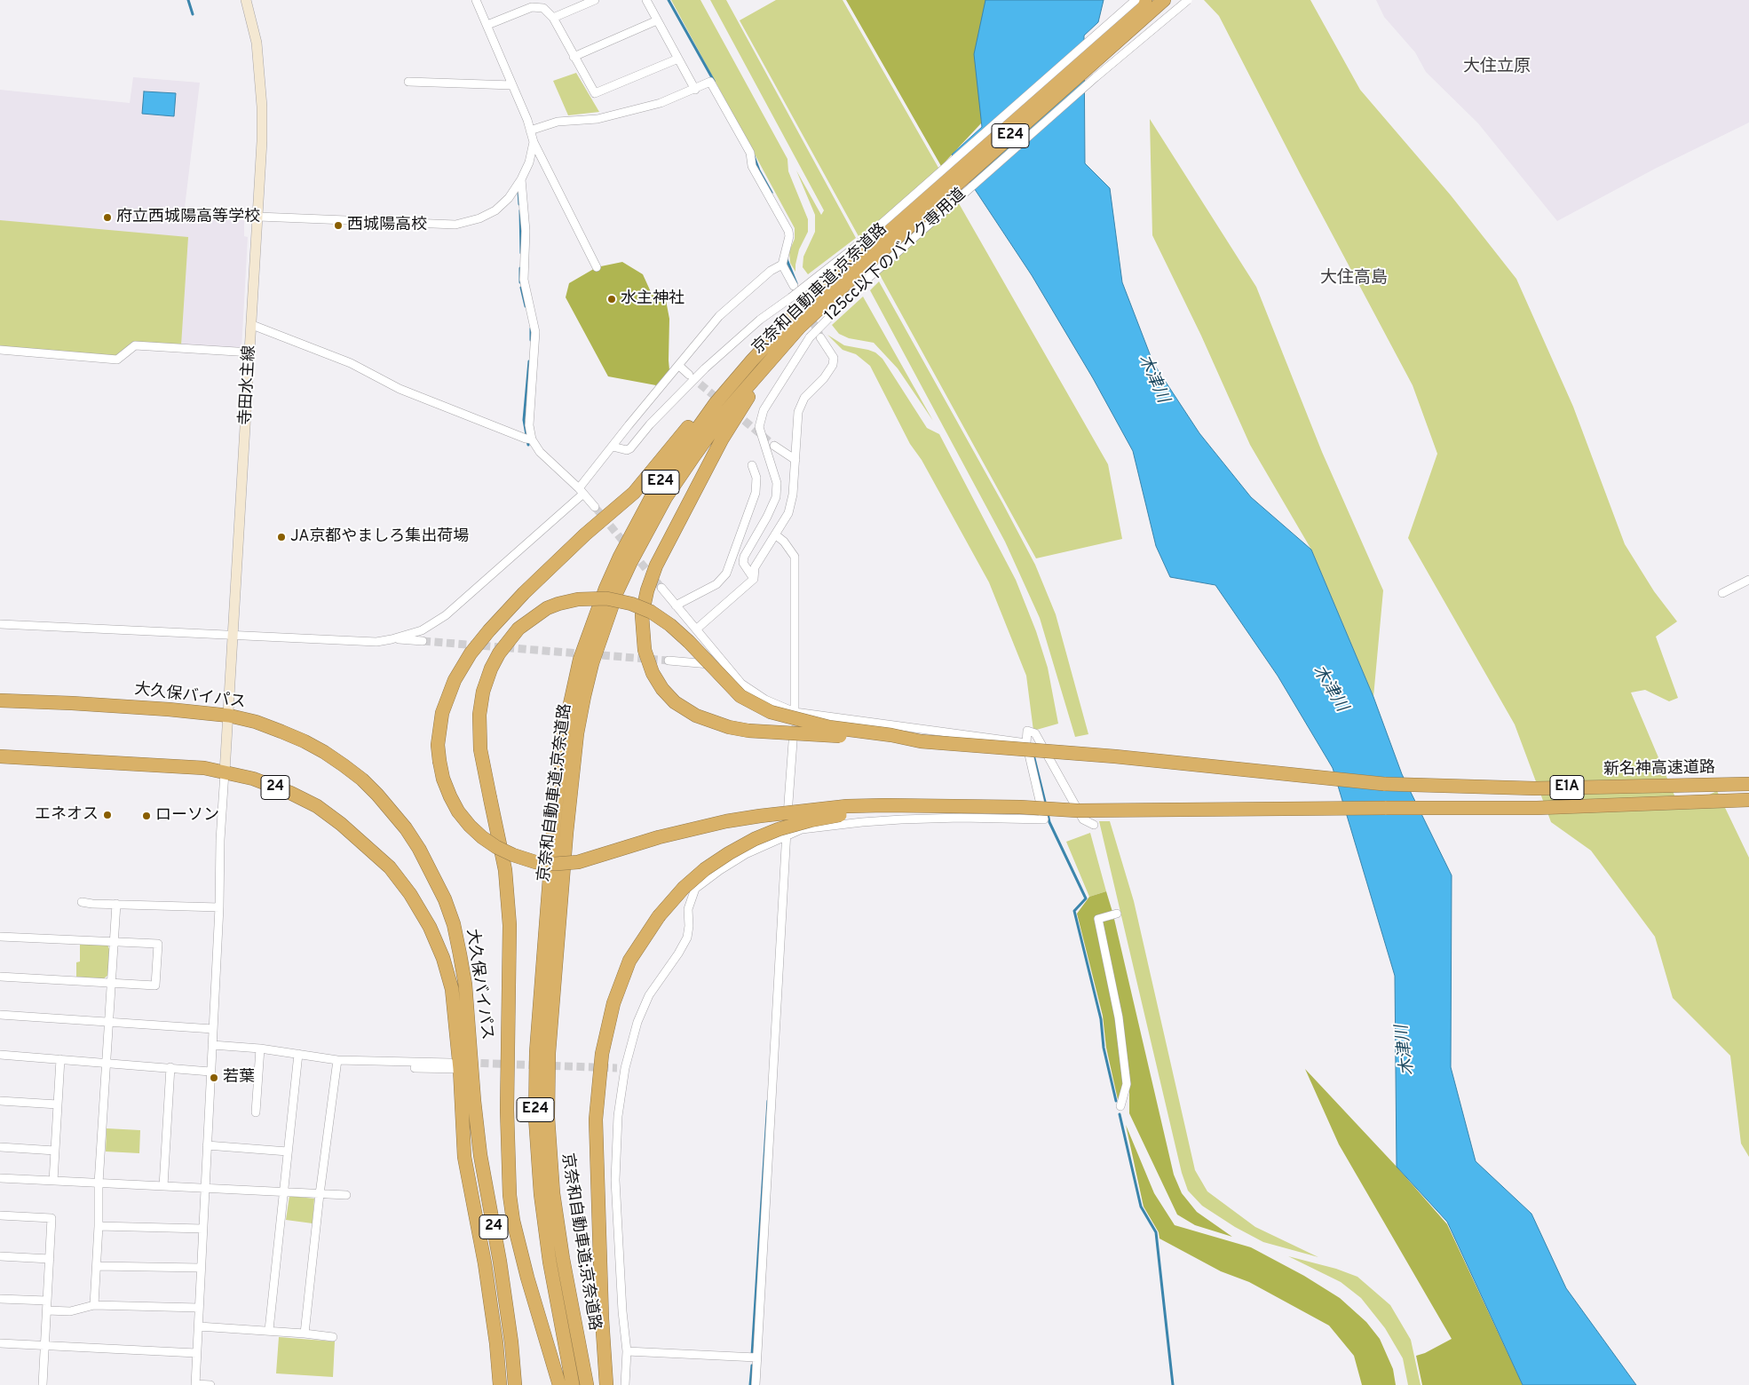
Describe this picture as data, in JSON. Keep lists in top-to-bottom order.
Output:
{
  "streets": {
    "highway": [
      "E24",
      "京奈和自動車道;京奈道路",
      "大久保バイパス",
      "新名神高速道路",
      "24",
      "E1A"
    ],
    "main road": ["寺田水主線"],
    "street": ["125cc以下のバイク専用道"]
  },
  "crossings": [
    ["寺田水主線", "大久保バイパス"]
  ],
  "districts": ["大住立原", "大住高島"],
  "water": ["木津川"],
  "places": [
    "府立西城陽高等学校",
    "西城陽高校",
    "水主神社",
    "JA京都やましろ集出荷場",
    "エネオス",
    "ローソン",
    "若葉"
  ]
}
